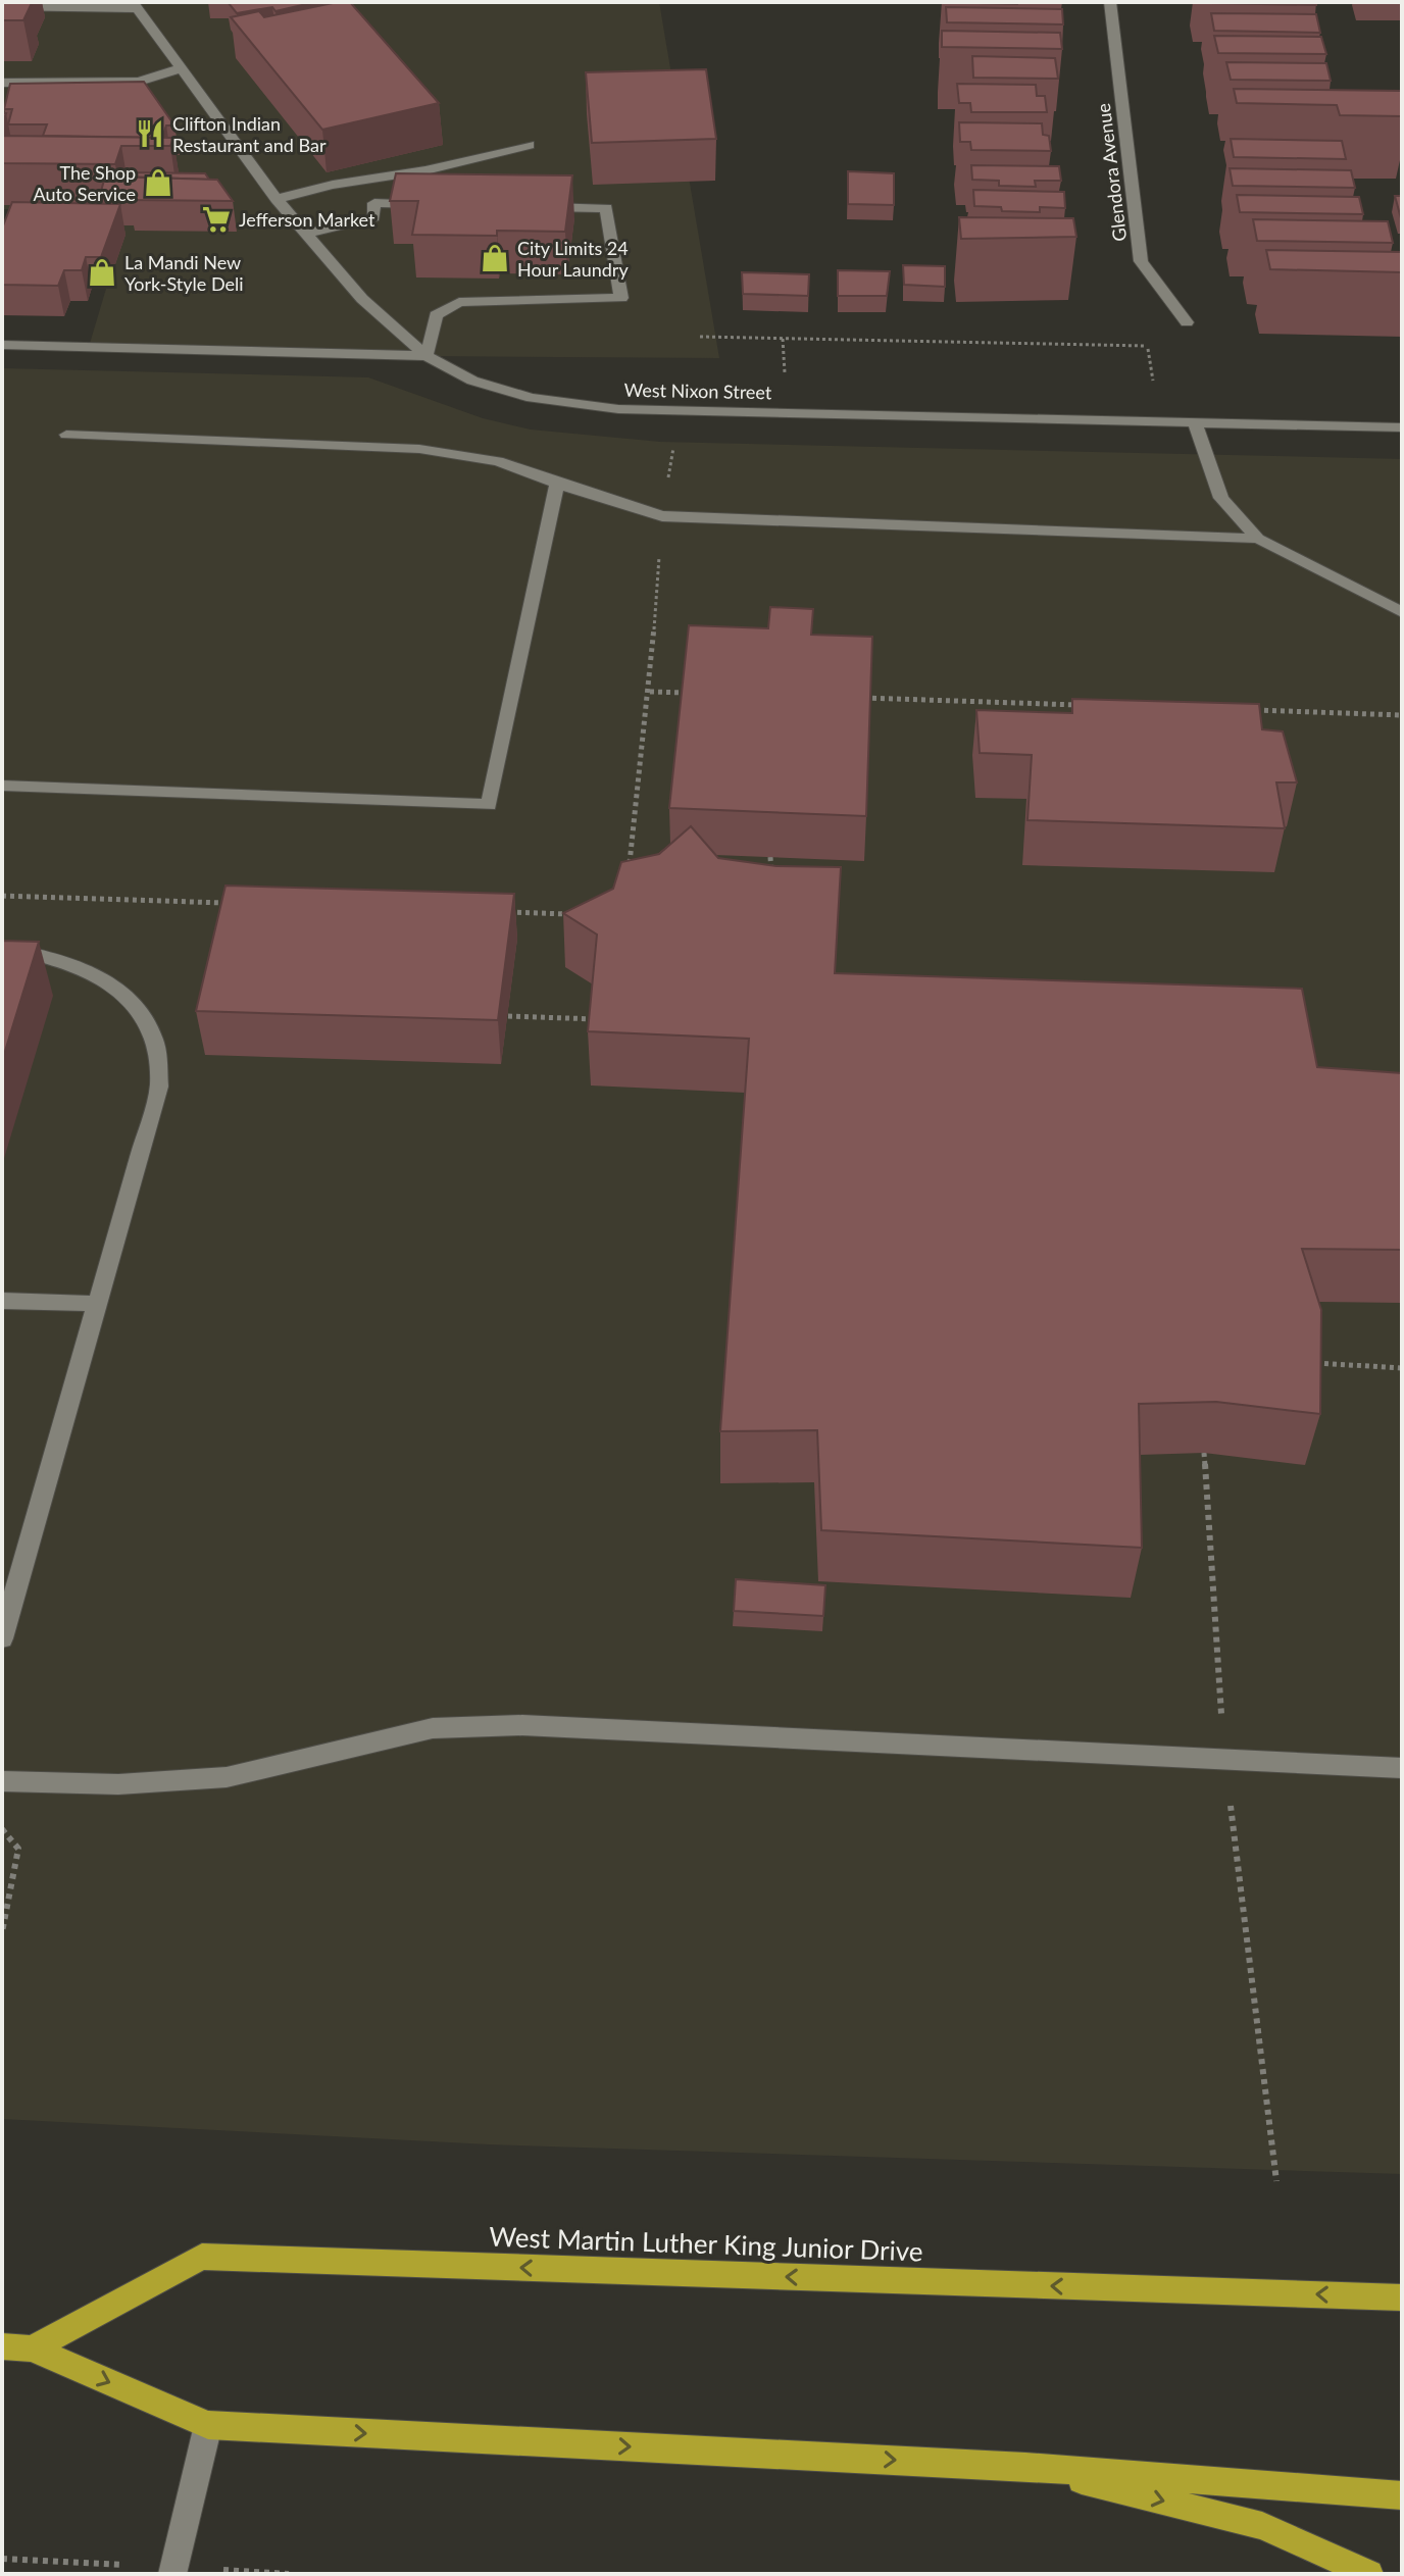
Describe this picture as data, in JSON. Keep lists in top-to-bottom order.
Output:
{
  "streets": {
    "main road": ["West Martin Luther King Junior Drive"],
    "street": ["Glendora Avenue", "West Nixon Street"]
  },
  "places": {
    "restaurant": ["Clifton Indian Restaurant and Bar"],
    "shop": ["The Shop Auto Service", "City Limits 24 Hour Laundry", "La Mandi New York-Style Deli"],
    "supermarket": ["Jefferson Market"]
  }
}
